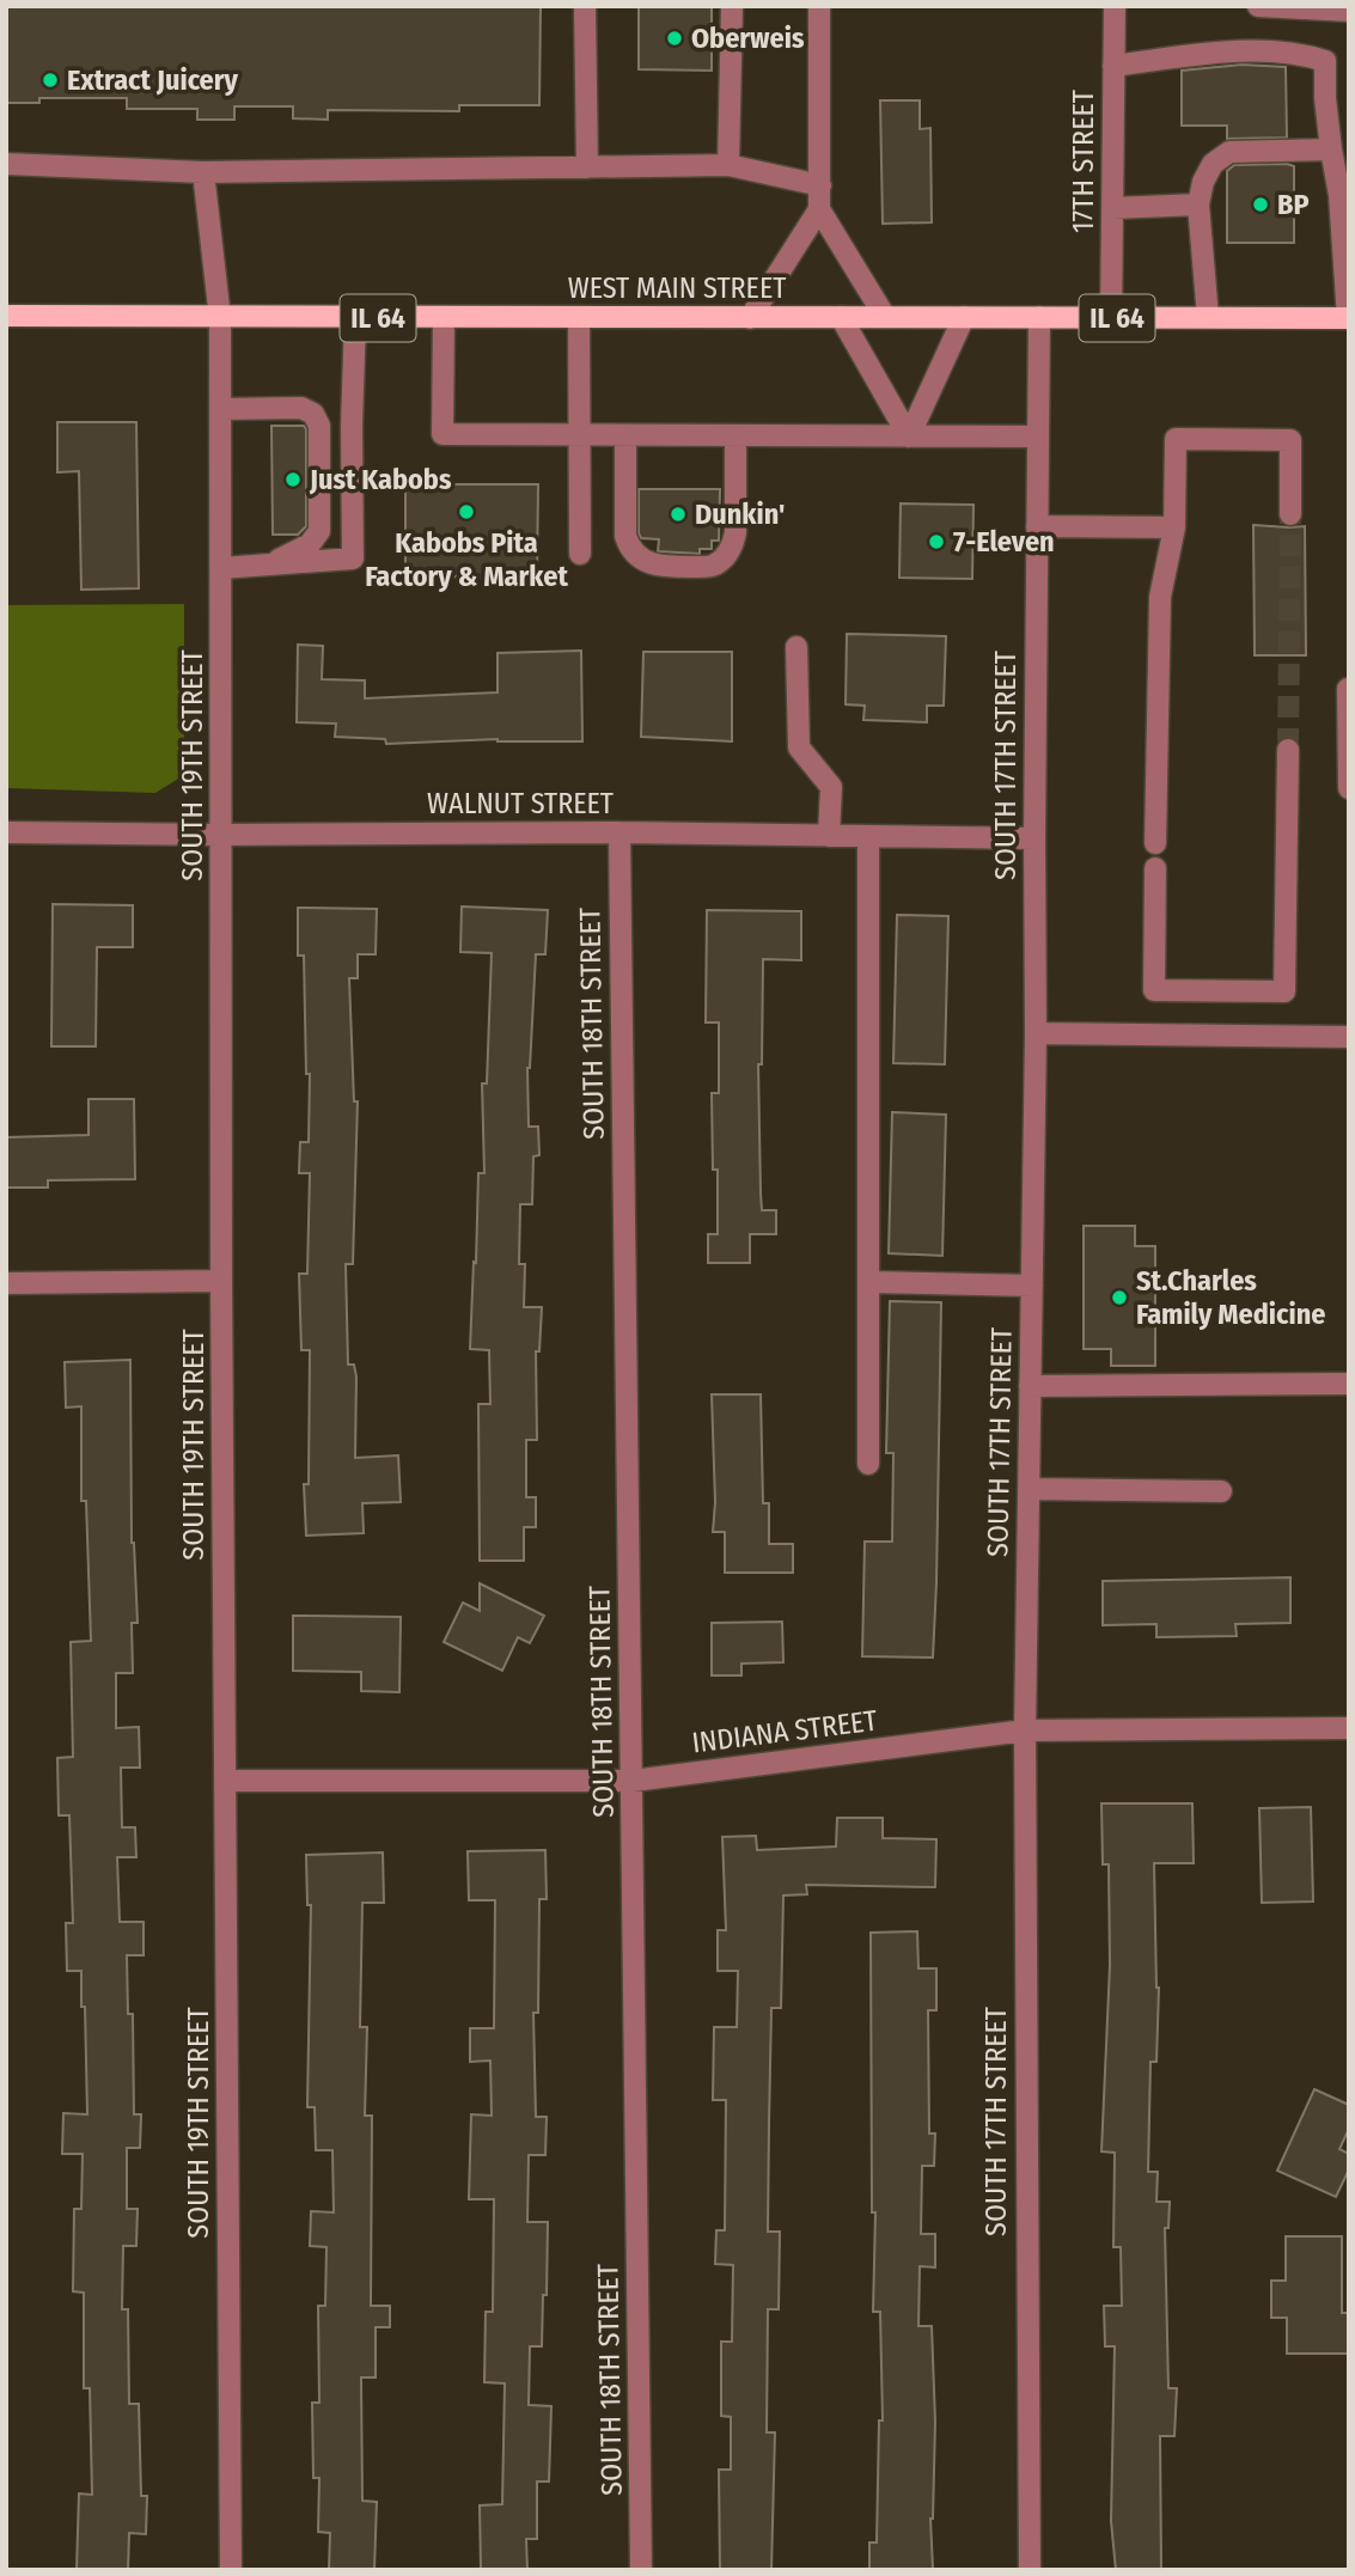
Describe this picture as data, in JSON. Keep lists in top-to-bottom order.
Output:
{
  "streets": {
    "main road": ["WEST MAIN STREET", "IL 64"],
    "street": [
      "17TH STREET",
      "SOUTH 19TH STREET",
      "SOUTH 17TH STREET",
      "WALNUT STREET",
      "SOUTH 18TH STREET",
      "INDIANA STREET"
    ]
  },
  "crossings": [
    ["17TH STREET", "WEST MAIN STREET"],
    ["WEST MAIN STREET", "SOUTH 19TH STREET"],
    ["WEST MAIN STREET", "SOUTH 17TH STREET"],
    ["SOUTH 19TH STREET", "WALNUT STREET"],
    ["SOUTH 19TH STREET", "INDIANA STREET"],
    ["SOUTH 17TH STREET", "WALNUT STREET"],
    ["SOUTH 17TH STREET", "INDIANA STREET"],
    ["WALNUT STREET", "SOUTH 18TH STREET"],
    ["SOUTH 18TH STREET", "INDIANA STREET"]
  ],
  "places": [
    "Oberweis",
    "Extract Juicery",
    "BP",
    "Just Kabobs",
    "Kabobs Pita Factory & Market",
    "Dunkin'",
    "7-Eleven",
    "St.Charles Family Medicine"
  ]
}
